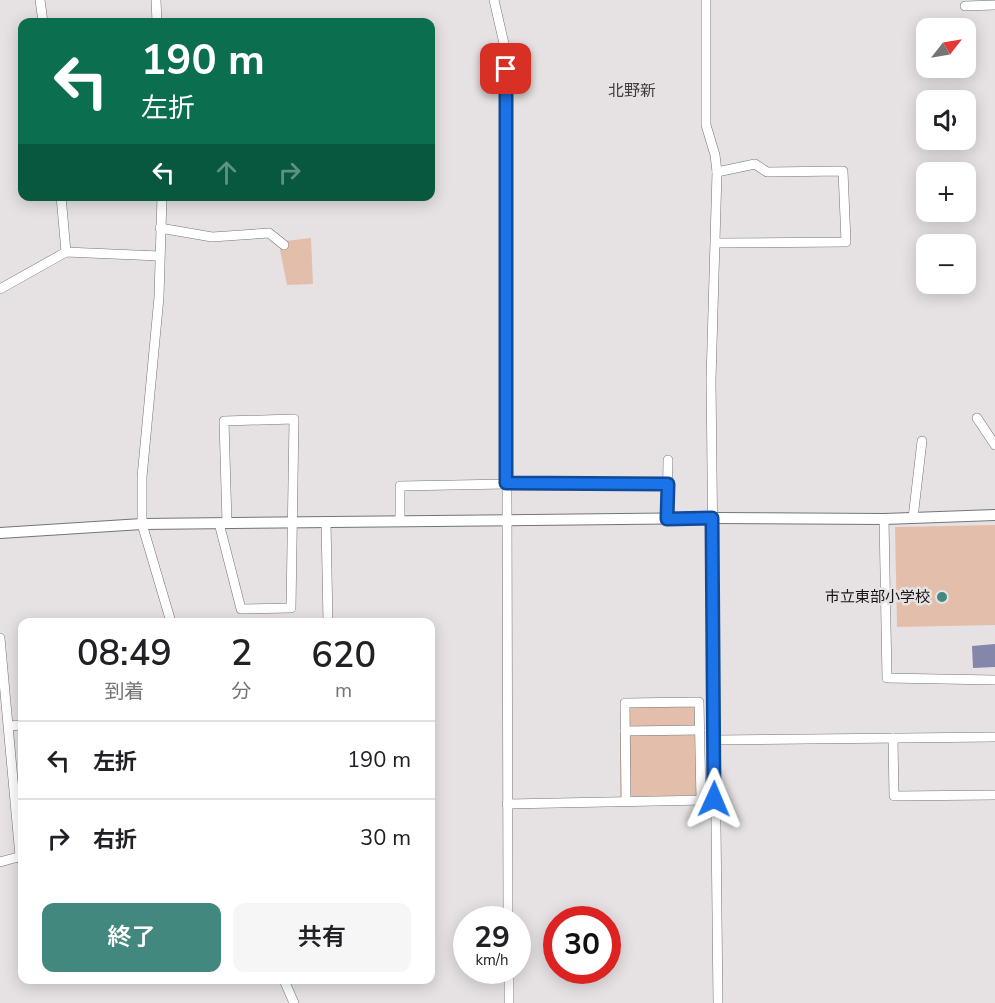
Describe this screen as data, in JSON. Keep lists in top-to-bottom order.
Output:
{
  "districts": ["北野新"],
  "places": ["市立東部小学校"],
  "north": "top right",
  "page": {
    "map_buttons": ["+", "−"],
    "turn": ["190 m", "左折"],
    "eta": [
      "08:49",
      "到着",
      "2",
      "分",
      "620",
      "m"
    ],
    "list": [
      {
        "name": "左折",
        "value": "190 m"
      },
      {
        "name": "右折",
        "value": "30 m"
      }
    ],
    "buttons": ["終了", "共有"],
    "speed": "29 km/h",
    "limit": "30"
  }
}
